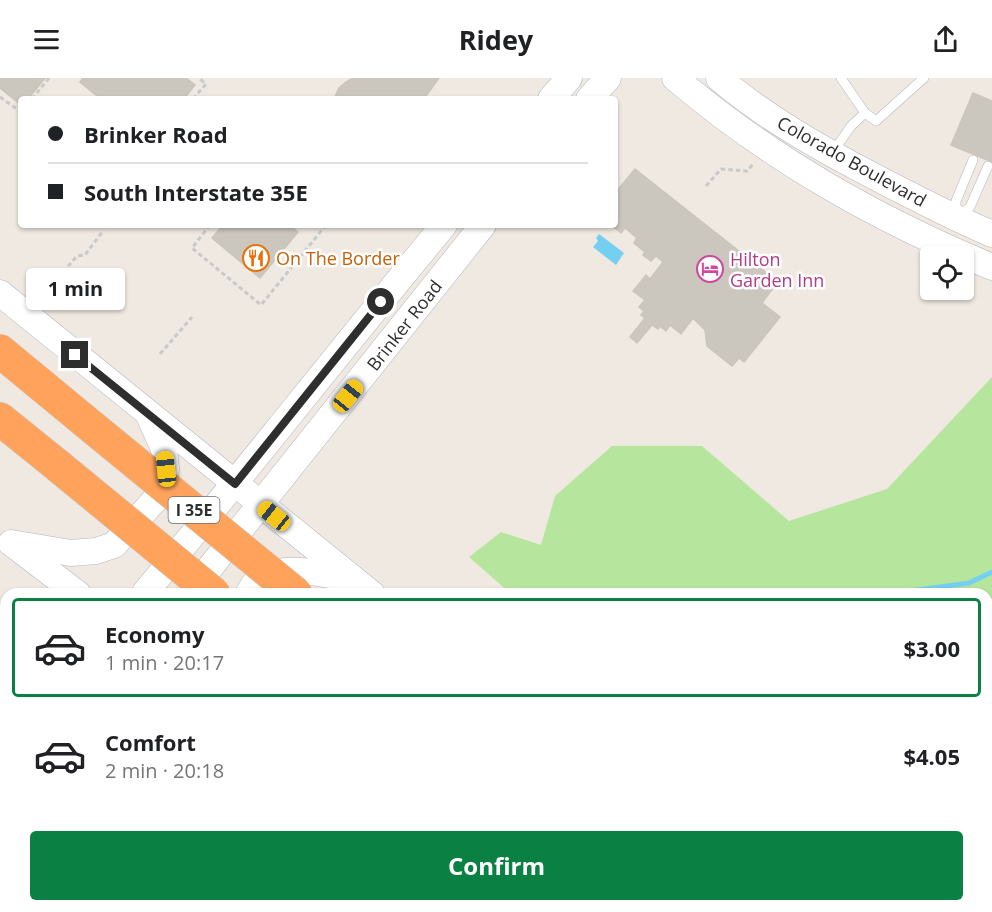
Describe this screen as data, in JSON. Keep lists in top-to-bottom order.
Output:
{
  "streets": {
    "highway": ["I 35E"],
    "street": ["Colorado Boulevard", "Brinker Road"]
  },
  "places": {
    "restaurant": ["On The Border"],
    "hotel": ["Hilton Garden Inn"]
  },
  "page": {
    "header": "Ridey",
    "banner": ["Brinker Road", "South Interstate 35E"],
    "bubble": "1 min",
    "list": [
      {
        "name": "Economy",
        "note": "1 min · 20:17",
        "value": "$3.00"
      },
      {
        "name": "Comfort",
        "note": "2 min · 20:18",
        "value": "$4.05"
      }
    ],
    "buttons": "Confirm"
  }
}
